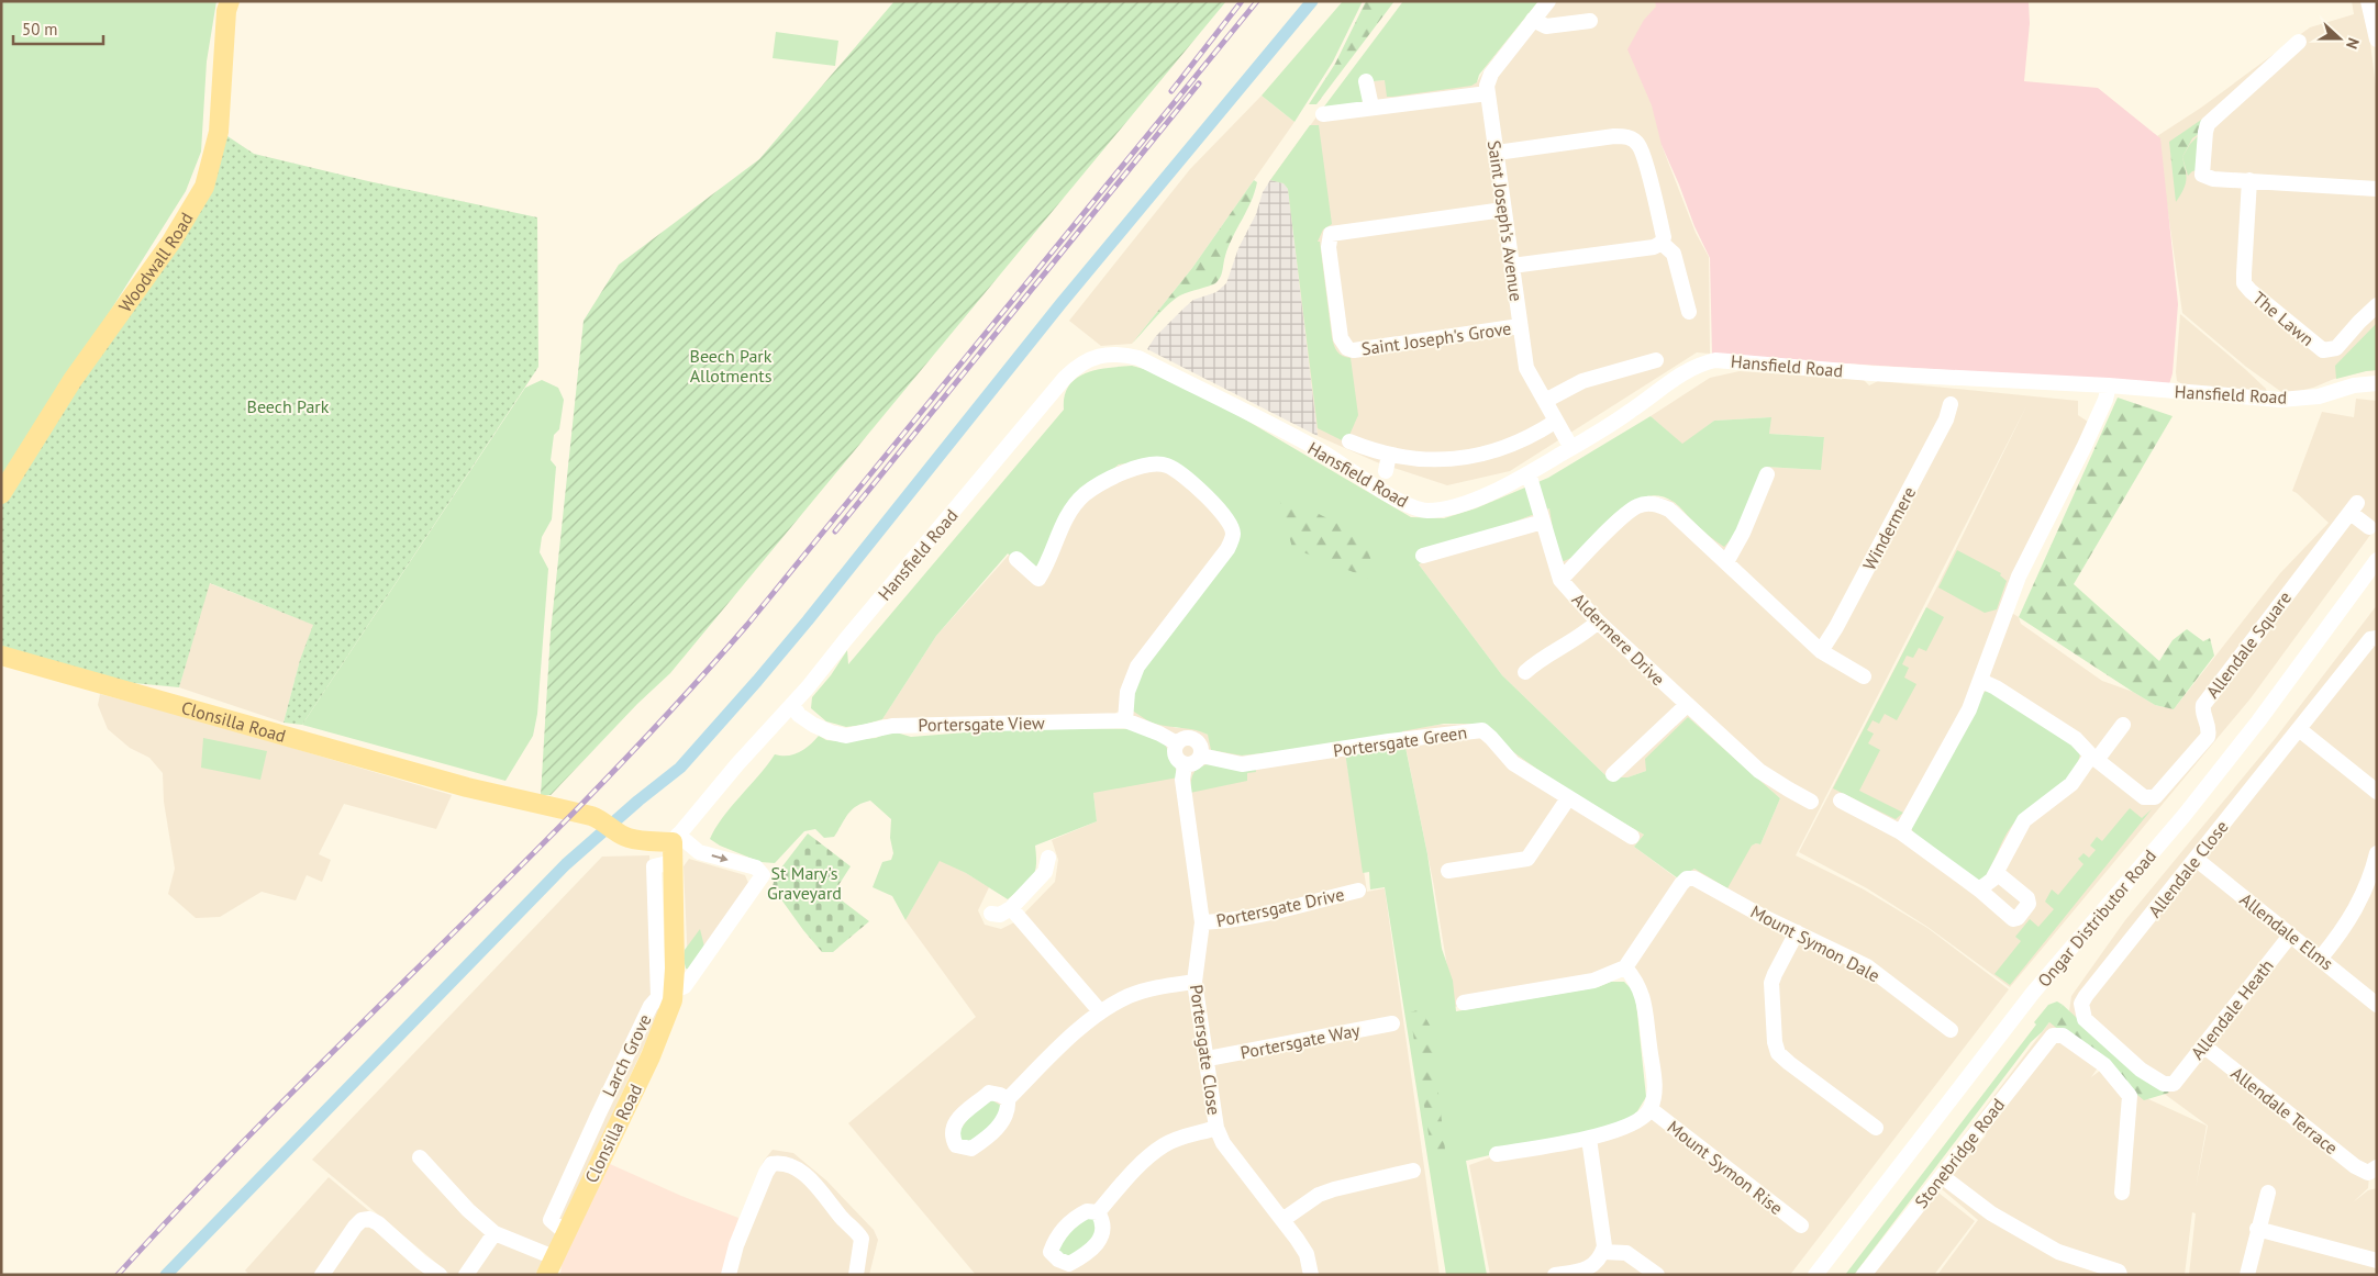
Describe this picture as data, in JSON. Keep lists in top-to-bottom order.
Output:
{
  "streets": {
    "main road": ["Woodwall Road", "Clonsilla Road"],
    "street": [
      "Saint Joseph's Avenue",
      "The Lawn",
      "Saint Joseph's Grove",
      "Hansfield Road",
      "Windermere",
      "Aldermere Drive",
      "Allendale Square",
      "Portersgate View",
      "Portersgate Green",
      "Allendale Close",
      "Portersgate Drive",
      "Ongar Distributor Road",
      "Allendale Elms",
      "Mount Symon Dale",
      "Allendale Heath",
      "Portersgate Way",
      "Portersgate Close",
      "Larch Grove",
      "Allendale Terrace",
      "Stonebridge Road",
      "Mount Symon Rise"
    ]
  },
  "crossings": [
    ["Saint Joseph's Avenue", "Saint Joseph's Grove"],
    ["Saint Joseph's Avenue", "Hansfield Road"],
    ["Hansfield Road", "Aldermere Drive"],
    ["Hansfield Road", "Clonsilla Road"],
    ["Hansfield Road", "Portersgate View"],
    ["Clonsilla Road", "Larch Grove"],
    ["Portersgate View", "Portersgate Green"],
    ["Portersgate View", "Portersgate Close"],
    ["Portersgate Green", "Portersgate Close"],
    ["Allendale Close", "Allendale Elms"],
    ["Allendale Close", "Allendale Heath"],
    ["Portersgate Drive", "Portersgate Close"],
    ["Allendale Elms", "Allendale Heath"],
    ["Allendale Heath", "Allendale Terrace"],
    ["Portersgate Way", "Portersgate Close"]
  ],
  "parks": ["Beech Park Allotments", "Beech Park", "St Mary's Graveyard"],
  "scale_bar": "50 m",
  "north": "right"
}
